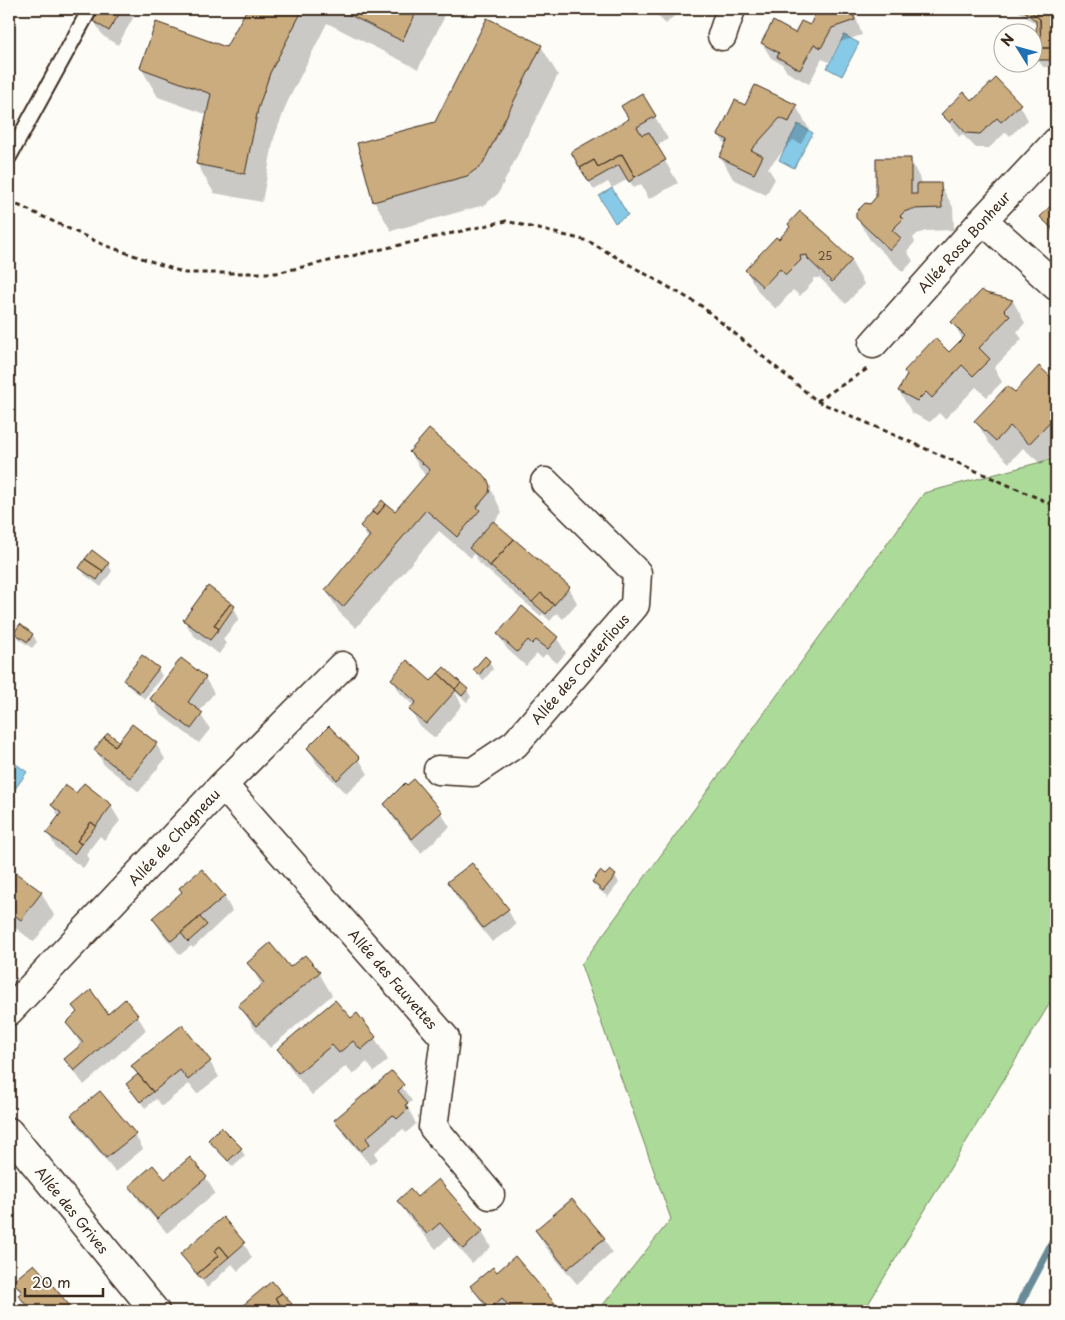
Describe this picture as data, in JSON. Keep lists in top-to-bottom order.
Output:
{
  "streets": {
    "street": [
      "Allée Rosa Bonheur",
      "Allée des Couterlious",
      "Allée de Chagneau",
      "Allée des Fauvettes",
      "Allée des Grives"
    ]
  },
  "crossings": [
    ["Allée de Chagneau", "Allée des Fauvettes"]
  ],
  "house_numbers": ["25"],
  "scale_bar": "20 m",
  "north": "top left"
}
